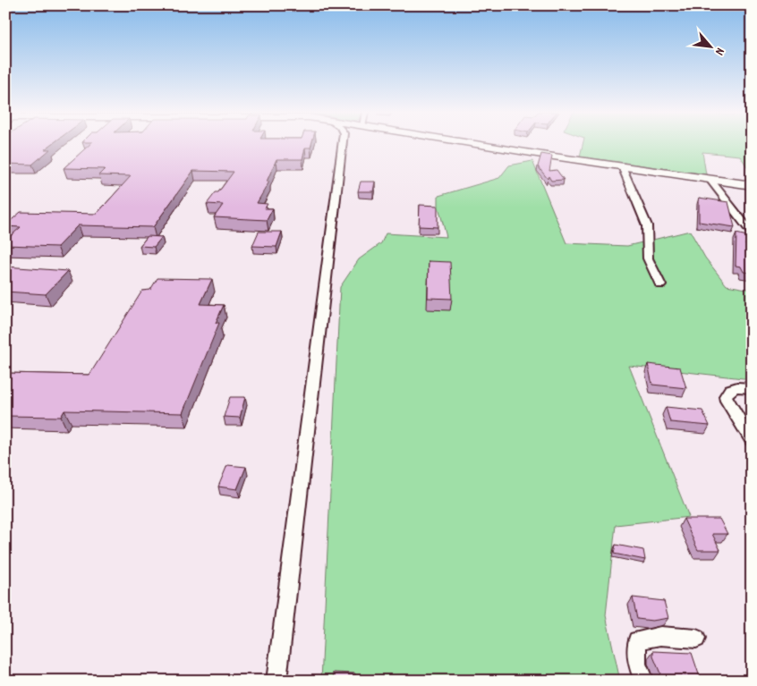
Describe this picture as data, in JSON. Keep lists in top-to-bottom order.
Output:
{
  "north": "bottom right"
}
